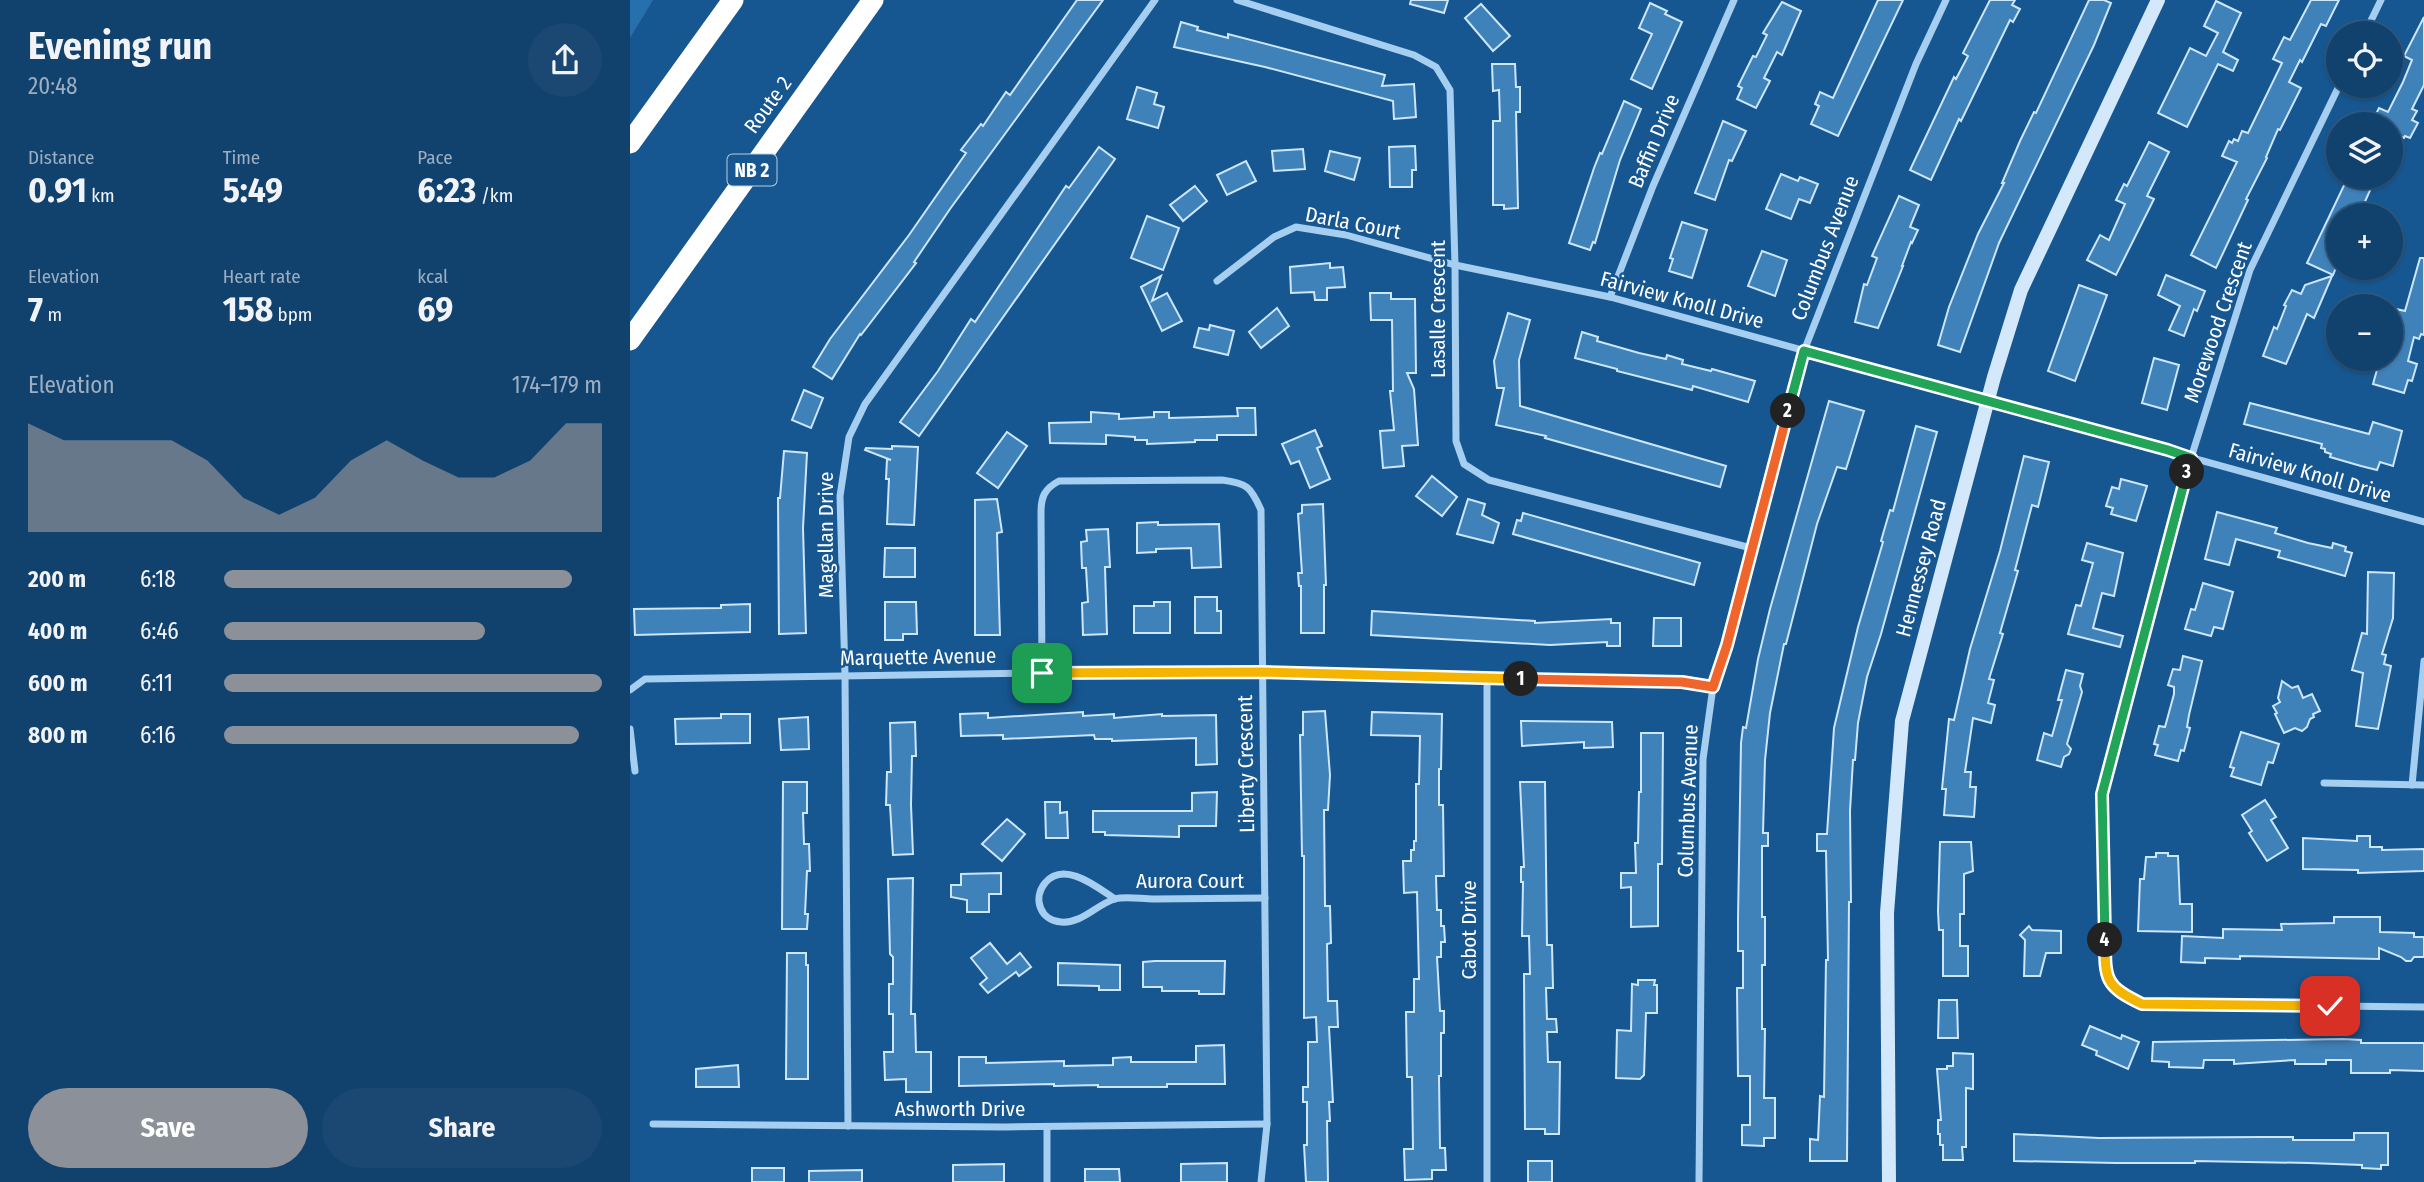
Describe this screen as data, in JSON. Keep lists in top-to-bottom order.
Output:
{
  "streets": {
    "highway": ["Route 2", "NB 2"],
    "street": [
      "Baffin Drive",
      "Darla Court",
      "Columbus Avenue",
      "Fairview Knoll Drive",
      "Lasalle Crescent",
      "Morewood Crescent",
      "Magellan Drive",
      "Hennessey Road",
      "Marquette Avenue",
      "Liberty Crescent",
      "Aurora Court",
      "Cabot Drive",
      "Ashworth Drive"
    ]
  },
  "crossings": [
    ["Baffin Drive", "Fairview Knoll Drive"],
    ["Darla Court", "Fairview Knoll Drive"],
    ["Darla Court", "Lasalle Crescent"],
    ["Columbus Avenue", "Fairview Knoll Drive"],
    ["Columbus Avenue", "Lasalle Crescent"],
    ["Columbus Avenue", "Marquette Avenue"],
    ["Fairview Knoll Drive", "Lasalle Crescent"],
    ["Fairview Knoll Drive", "Morewood Crescent"],
    ["Fairview Knoll Drive", "Hennessey Road"],
    ["Magellan Drive", "Marquette Avenue"],
    ["Magellan Drive", "Ashworth Drive"],
    ["Marquette Avenue", "Liberty Crescent"],
    ["Marquette Avenue", "Cabot Drive"],
    ["Liberty Crescent", "Aurora Court"],
    ["Liberty Crescent", "Ashworth Drive"]
  ],
  "page": {
    "heading": ["Evening run", "20:48"],
    "map_buttons": ["+", "−"],
    "stats": [
      ["Distance", "0.91 km"],
      ["Time", "5:49"],
      ["Pace", "6:23 /km"],
      ["Elevation", "7 m"],
      ["Heart rate", "158 bpm"],
      ["kcal", "69"]
    ],
    "chart": ["Elevation", "174–179 m"],
    "pins": [
      "2",
      "3",
      "1",
      "4"
    ],
    "list": [
      {
        "name": "200 m",
        "note": "6:18"
      },
      {
        "name": "400 m",
        "note": "6:46"
      },
      {
        "name": "600 m",
        "note": "6:11"
      },
      {
        "name": "800 m",
        "note": "6:16"
      }
    ],
    "buttons": ["Save", "Share"]
  }
}
